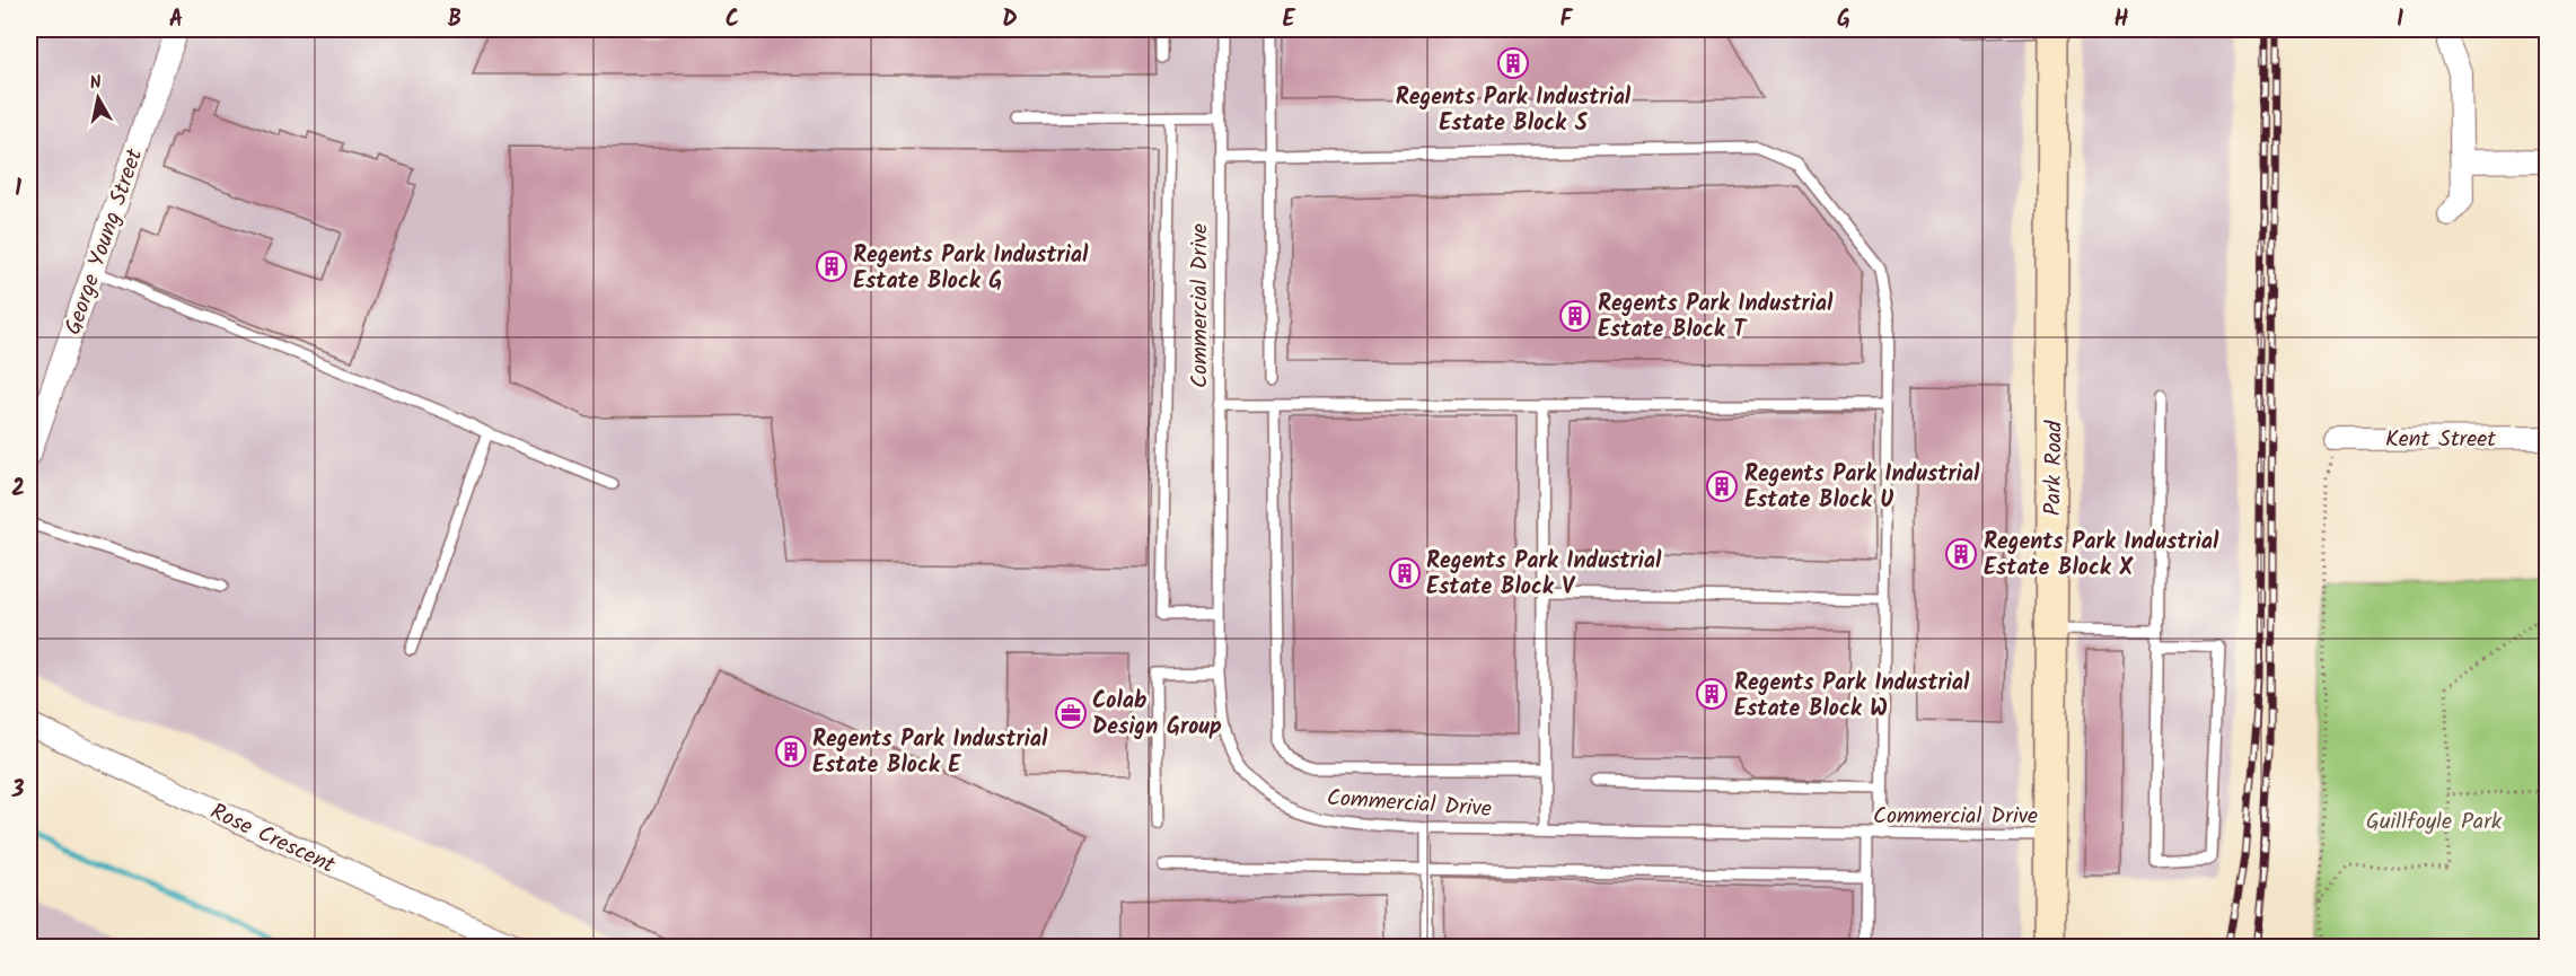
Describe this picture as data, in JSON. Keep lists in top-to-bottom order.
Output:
{
  "streets": {
    "main road": ["Park Road"],
    "street": ["George Young Street", "Kent Street", "Rose Crescent"],
    "lane": ["Commercial Drive"]
  },
  "crossings": [
    ["Commercial Drive", "Park Road"]
  ],
  "parks": ["Guillfoyle Park"],
  "places": {
    "building": [
      "Regents Park Industrial Estate Block S",
      "Regents Park Industrial Estate Block G",
      "Regents Park Industrial Estate Block T",
      "Regents Park Industrial Estate Block U",
      "Regents Park Industrial Estate Block X",
      "Regents Park Industrial Estate Block V",
      "Regents Park Industrial Estate Block W",
      "Regents Park Industrial Estate Block E"
    ],
    "office": ["Colab Design Group"]
  },
  "north": "top",
  "grid": {
    "columns": [
      "A",
      "B",
      "C",
      "D",
      "E",
      "F",
      "G",
      "H",
      "I"
    ],
    "rows": ["1", "2", "3"]
  }
}
